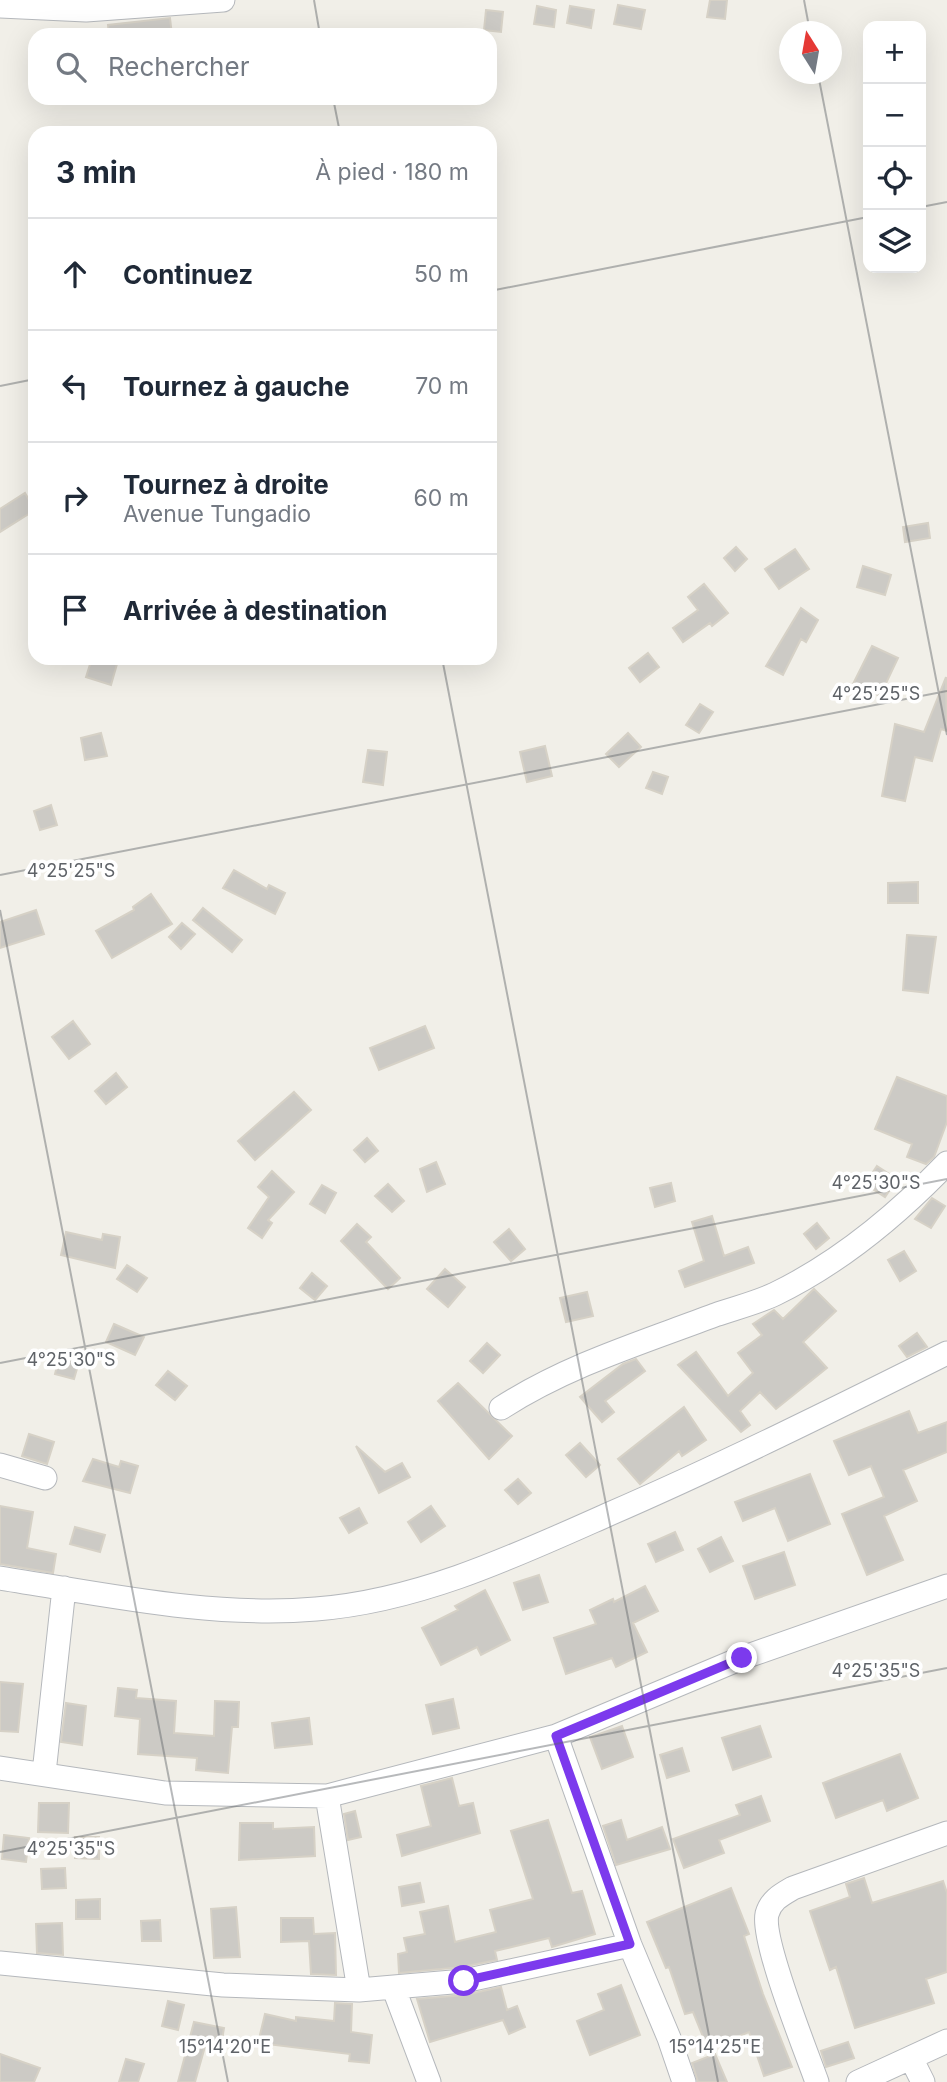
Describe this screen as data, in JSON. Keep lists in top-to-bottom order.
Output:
{
  "north": "top",
  "page": {
    "map_buttons": ["+", "−"],
    "search": "Rechercher",
    "heading": ["3 min", "À pied · 180 m"],
    "list": [
      ["Continuez", "50 m"],
      ["Tournez à gauche", "70 m"],
      ["Tournez à droite", "Avenue Tungadio", "60 m"],
      "Arrivée à destination"
    ]
  },
  "coordinates": [
    "4°25'25\"S",
    "4°25'30\"S",
    "4°25'35\"S",
    "15°14'20\"E",
    "15°14'25\"E"
  ]
}
